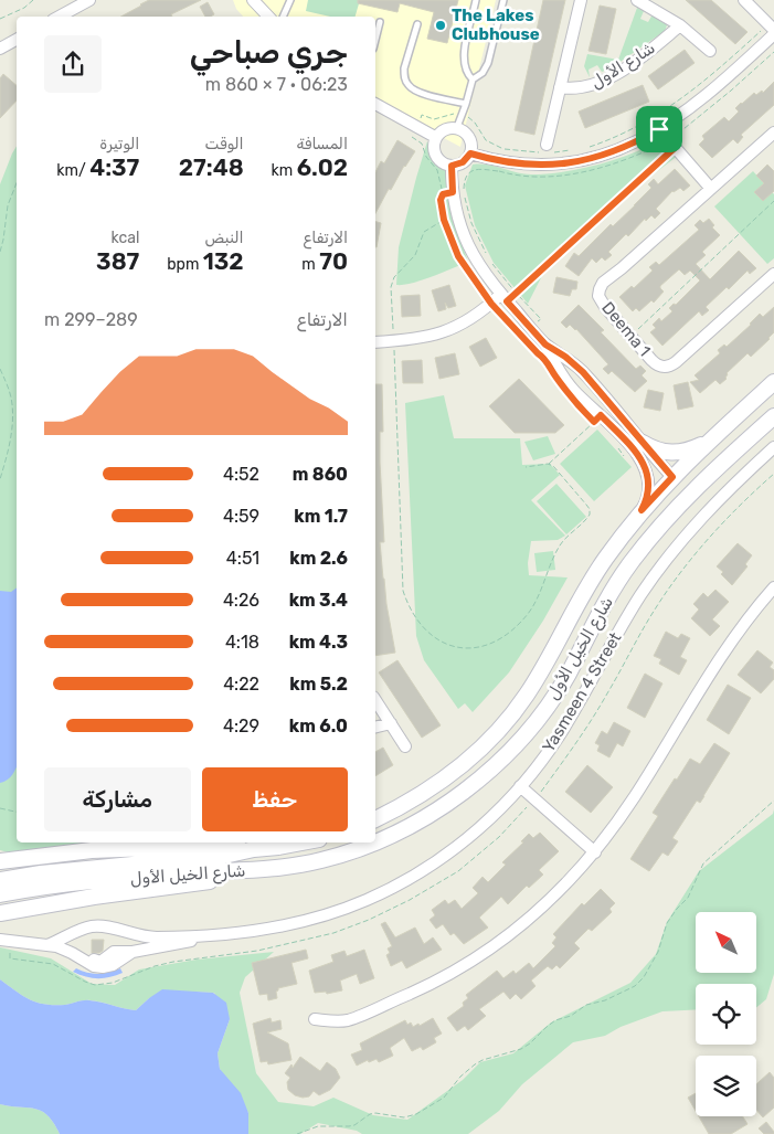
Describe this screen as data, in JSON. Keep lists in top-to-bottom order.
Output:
{
  "streets": {
    "main road": ["شارع الخيل الأول"],
    "street": ["شارع الأول", "Deema 1", "Yasmeen 4 Street"]
  },
  "places": ["The Lakes Clubhouse"],
  "north": "top left",
  "page": {
    "heading": ["جري صباحي", "06:23 · 7 × 860 m"],
    "stats": [
      ["المسافة", "6.02 km"],
      ["الوقت", "27:48"],
      ["الوتيرة", "4:37 /km"],
      ["الارتفاع", "70 m"],
      ["النبض", "132 bpm"],
      ["kcal", "387"]
    ],
    "chart": ["الارتفاع", "289–299 m"],
    "list": [
      {
        "name": "860 m",
        "note": "4:52"
      },
      {
        "name": "1.7 km",
        "note": "4:59"
      },
      {
        "name": "2.6 km",
        "note": "4:51"
      },
      {
        "name": "3.4 km",
        "note": "4:26"
      },
      {
        "name": "4.3 km",
        "note": "4:18"
      },
      {
        "name": "5.2 km",
        "note": "4:22"
      },
      {
        "name": "6.0 km",
        "note": "4:29"
      }
    ],
    "buttons": ["حفظ", "مشاركة"]
  }
}
